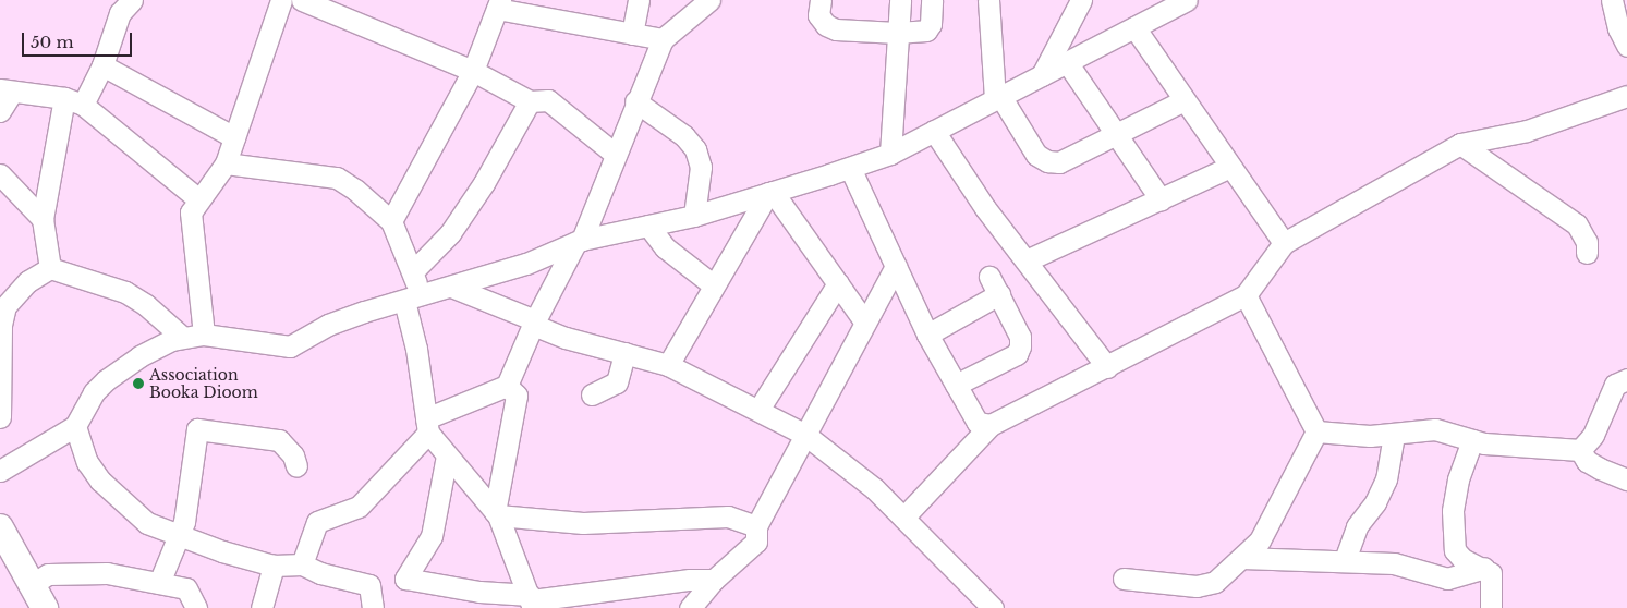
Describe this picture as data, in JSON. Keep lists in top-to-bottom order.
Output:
{
  "places": ["Association Booka Dioom"],
  "scale_bar": "50 m"
}
